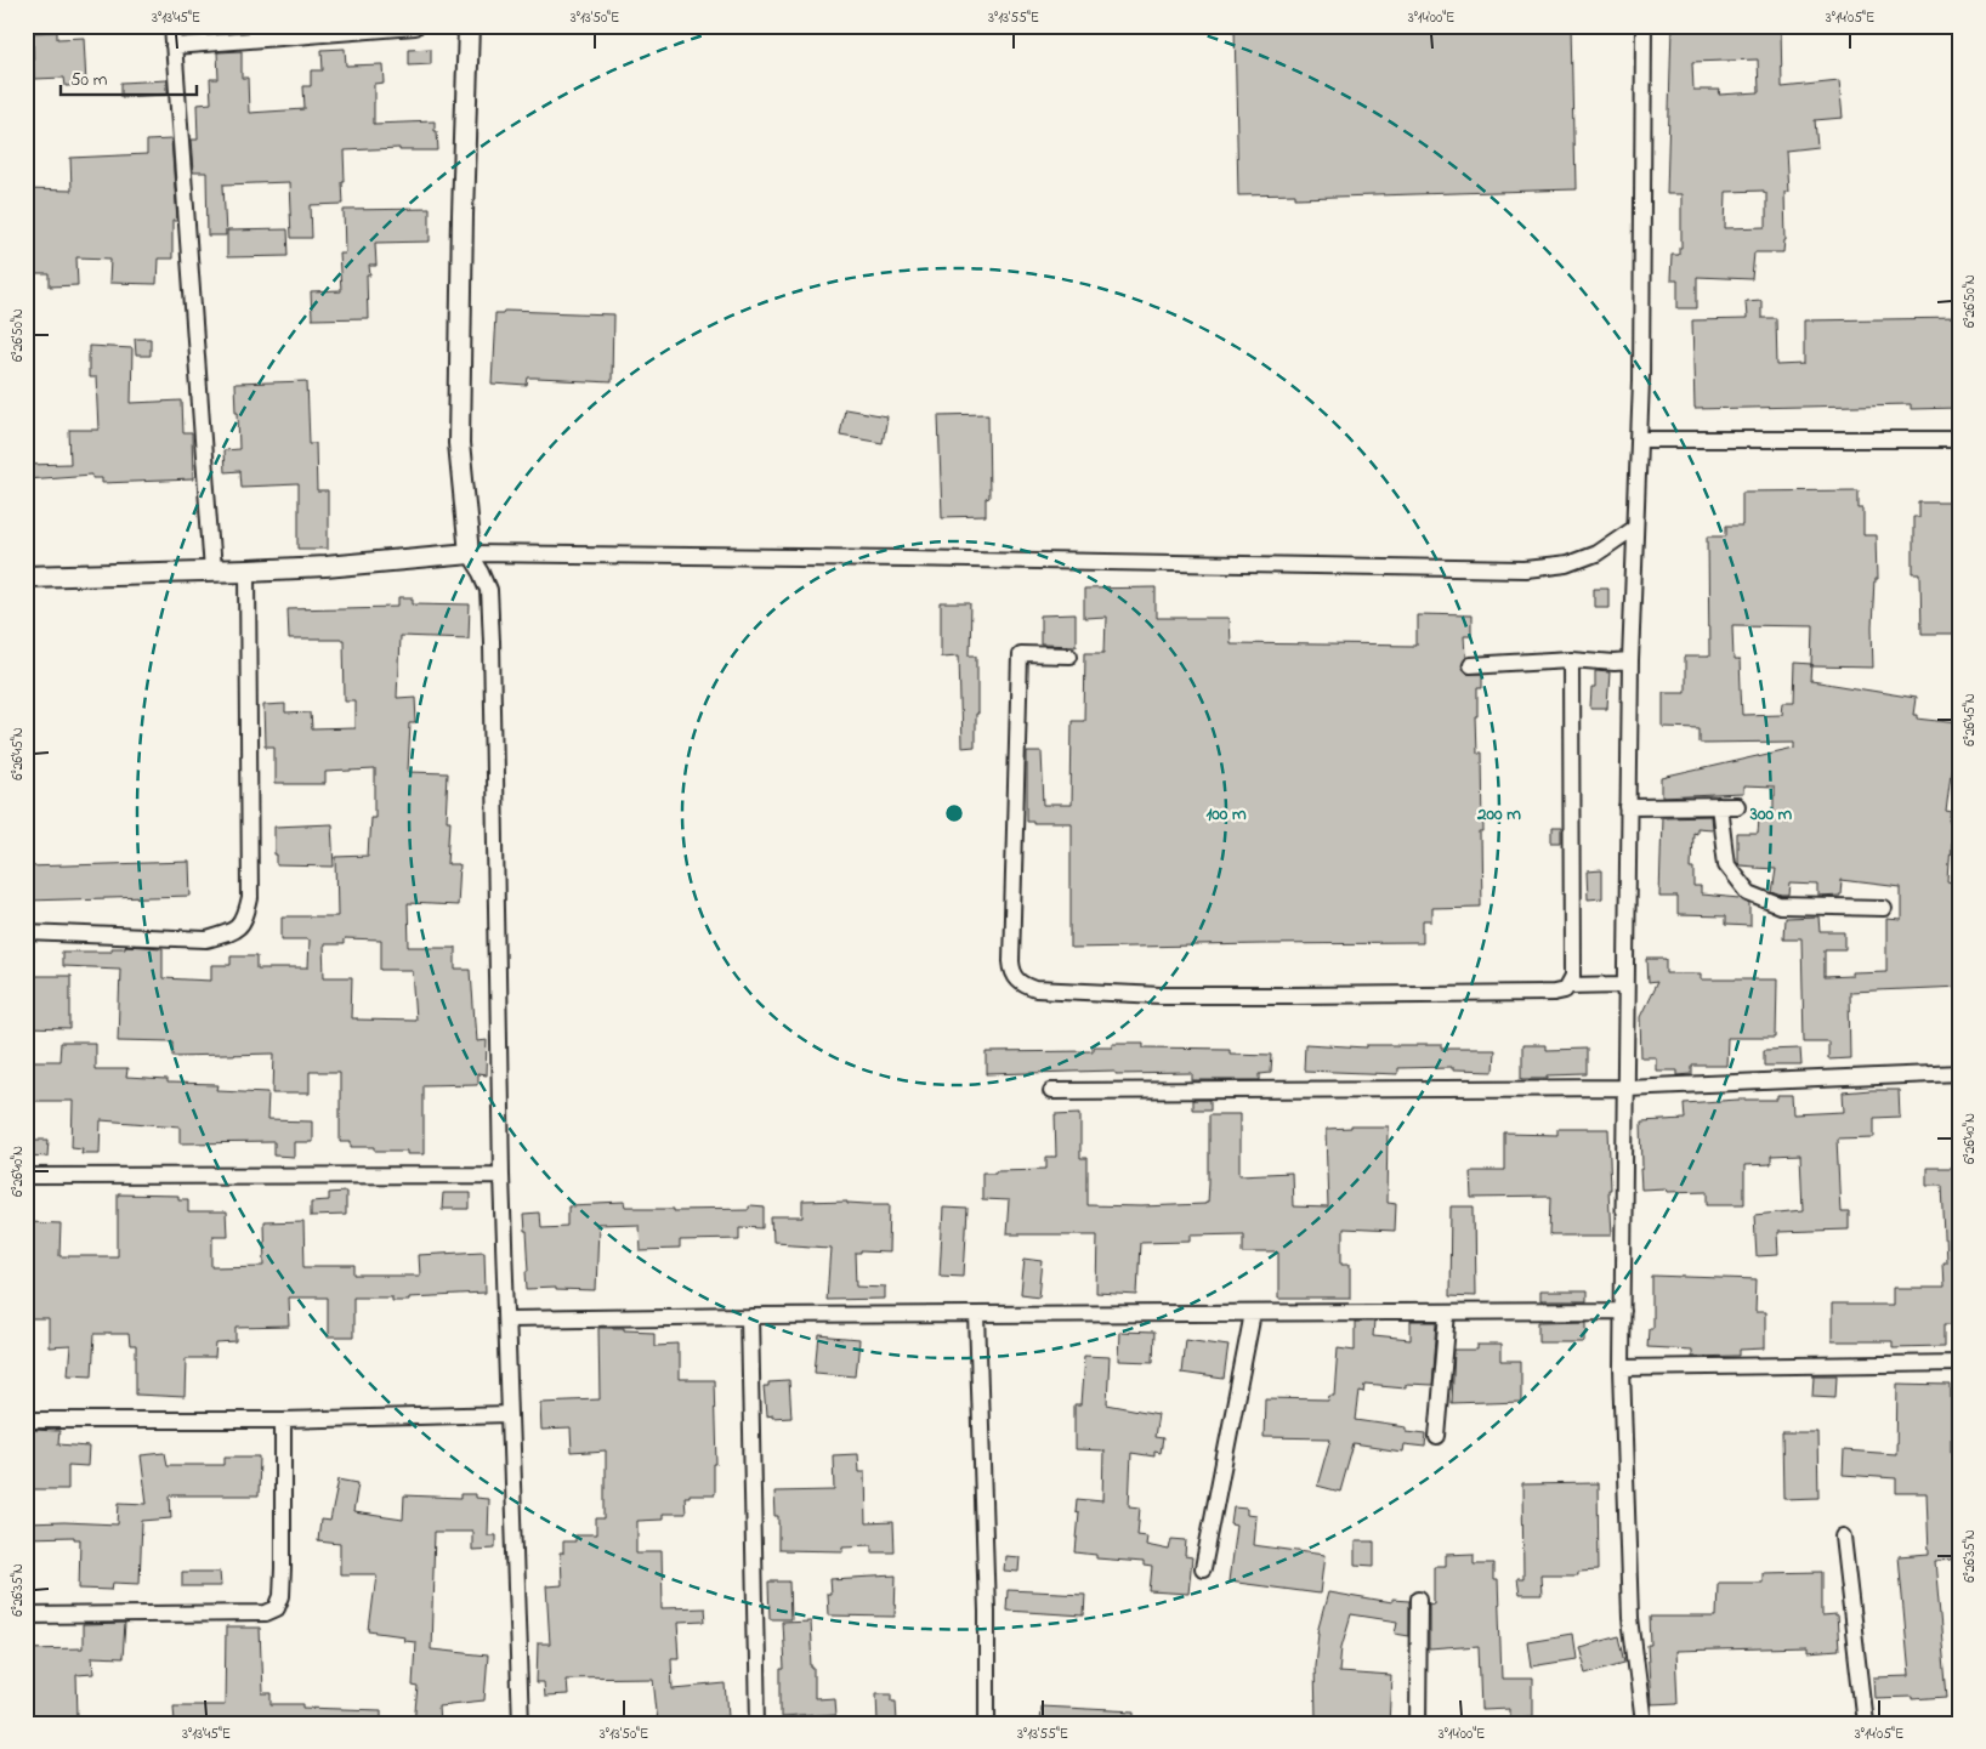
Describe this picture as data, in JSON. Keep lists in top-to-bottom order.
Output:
{
  "scale_bar": "50 m",
  "coordinates": [
    "3°13'45\"E",
    "3°13'50\"E",
    "3°13'55\"E",
    "3°14'00\"E",
    "3°14'05\"E",
    "6°26'50\"N",
    "6°26'45\"N",
    "6°26'40\"N",
    "6°26'35\"N"
  ],
  "rings": ["100 m", "200 m", "300 m"]
}
